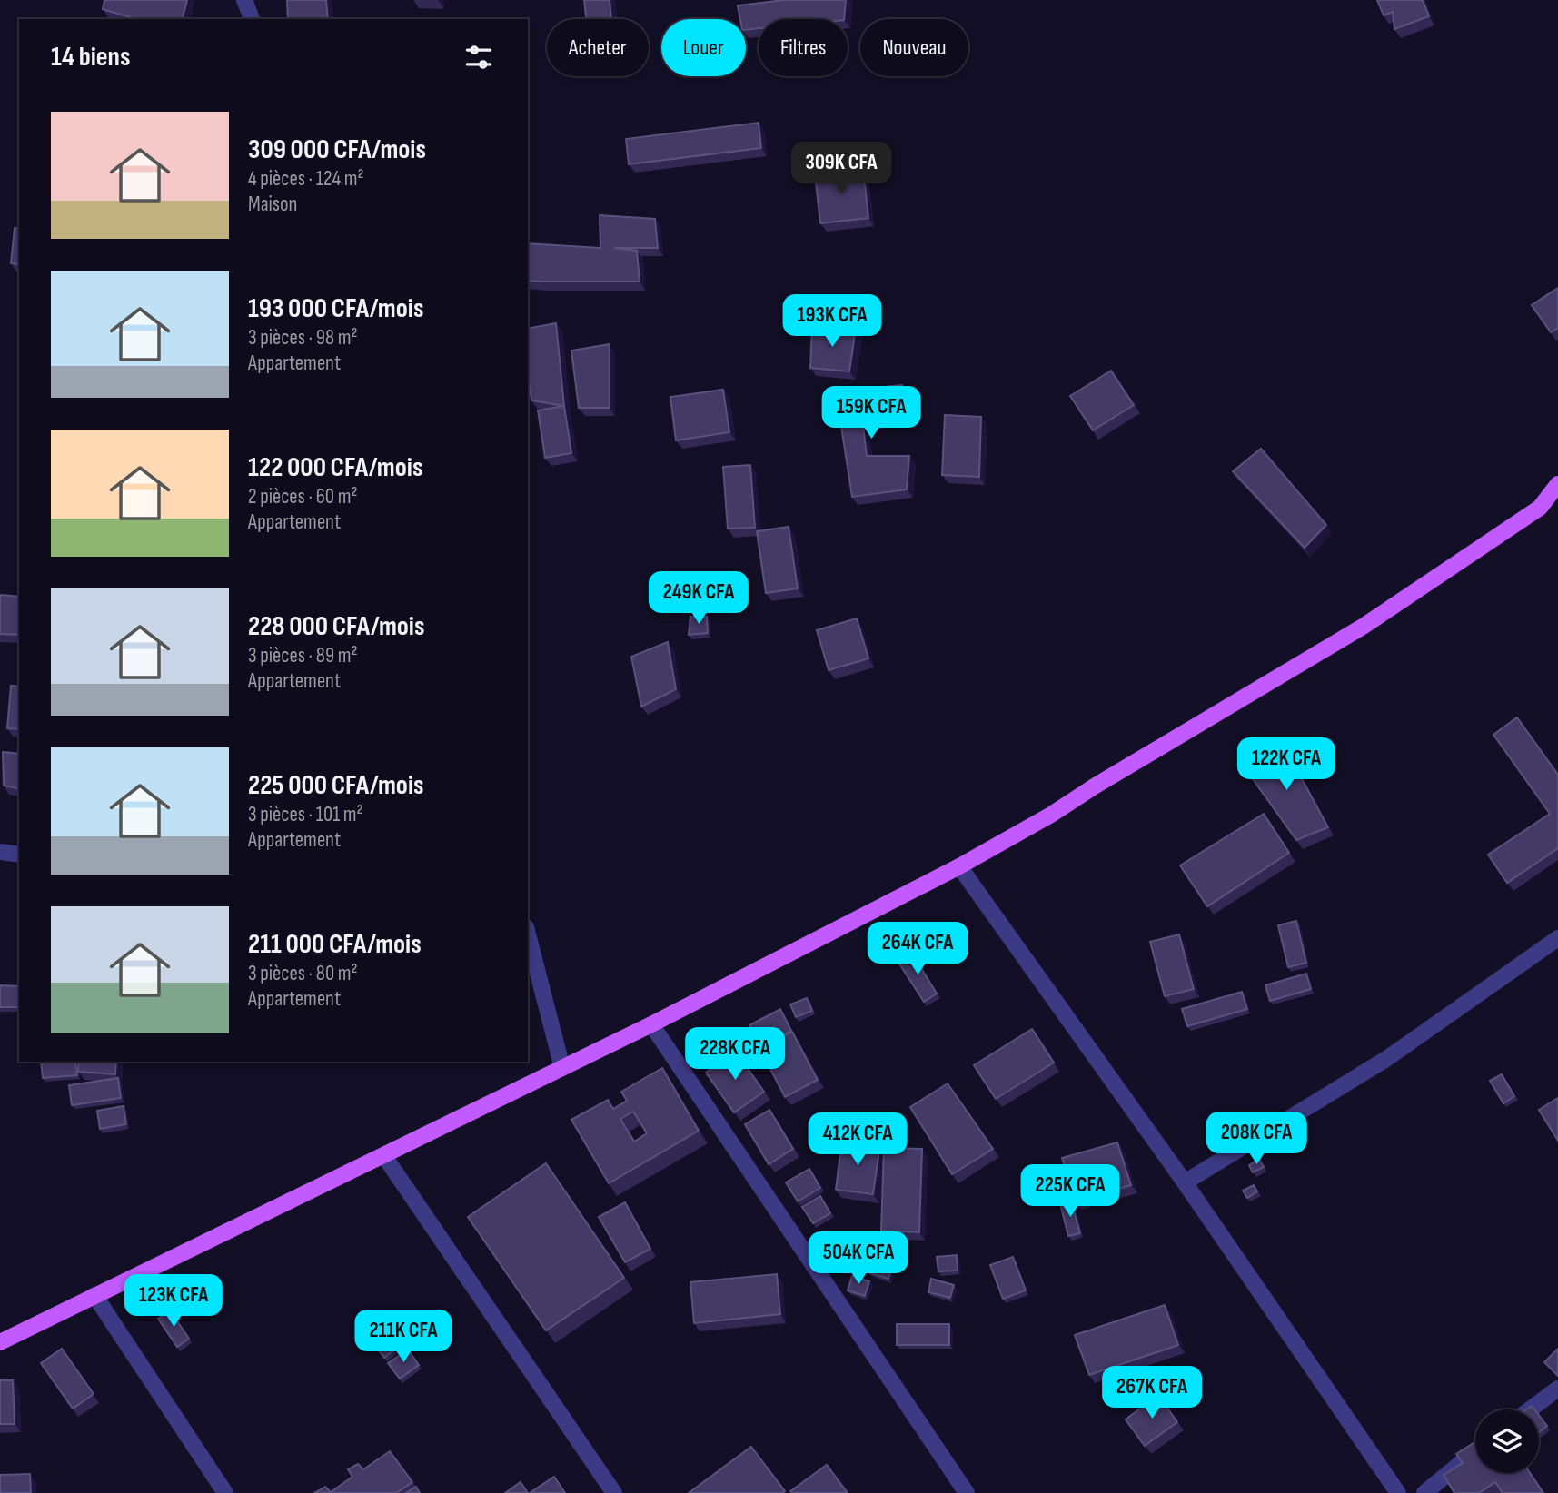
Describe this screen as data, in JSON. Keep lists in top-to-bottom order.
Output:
{
  "page": {
    "chip": [
      "Acheter",
      "Louer",
      "Filtres",
      "Nouveau"
    ],
    "heading": "14 biens",
    "list": [
      {
        "name": "309 000 CFA/mois",
        "note": "4 pièces · 124 m² · Maison"
      },
      {
        "name": "193 000 CFA/mois",
        "note": "3 pièces · 98 m² · Appartement"
      },
      {
        "name": "122 000 CFA/mois",
        "note": "2 pièces · 60 m² · Appartement"
      },
      {
        "name": "228 000 CFA/mois",
        "note": "3 pièces · 89 m² · Appartement"
      },
      {
        "name": "225 000 CFA/mois",
        "note": "3 pièces · 101 m² · Appartement"
      },
      {
        "name": "211 000 CFA/mois",
        "note": "3 pièces · 80 m² · Appartement"
      }
    ],
    "price": [
      "309K CFA",
      "193K CFA",
      "159K CFA",
      "249K CFA",
      "122K CFA",
      "264K CFA",
      "228K CFA",
      "208K CFA",
      "412K CFA",
      "225K CFA",
      "504K CFA",
      "123K CFA",
      "211K CFA",
      "267K CFA"
    ]
  }
}
